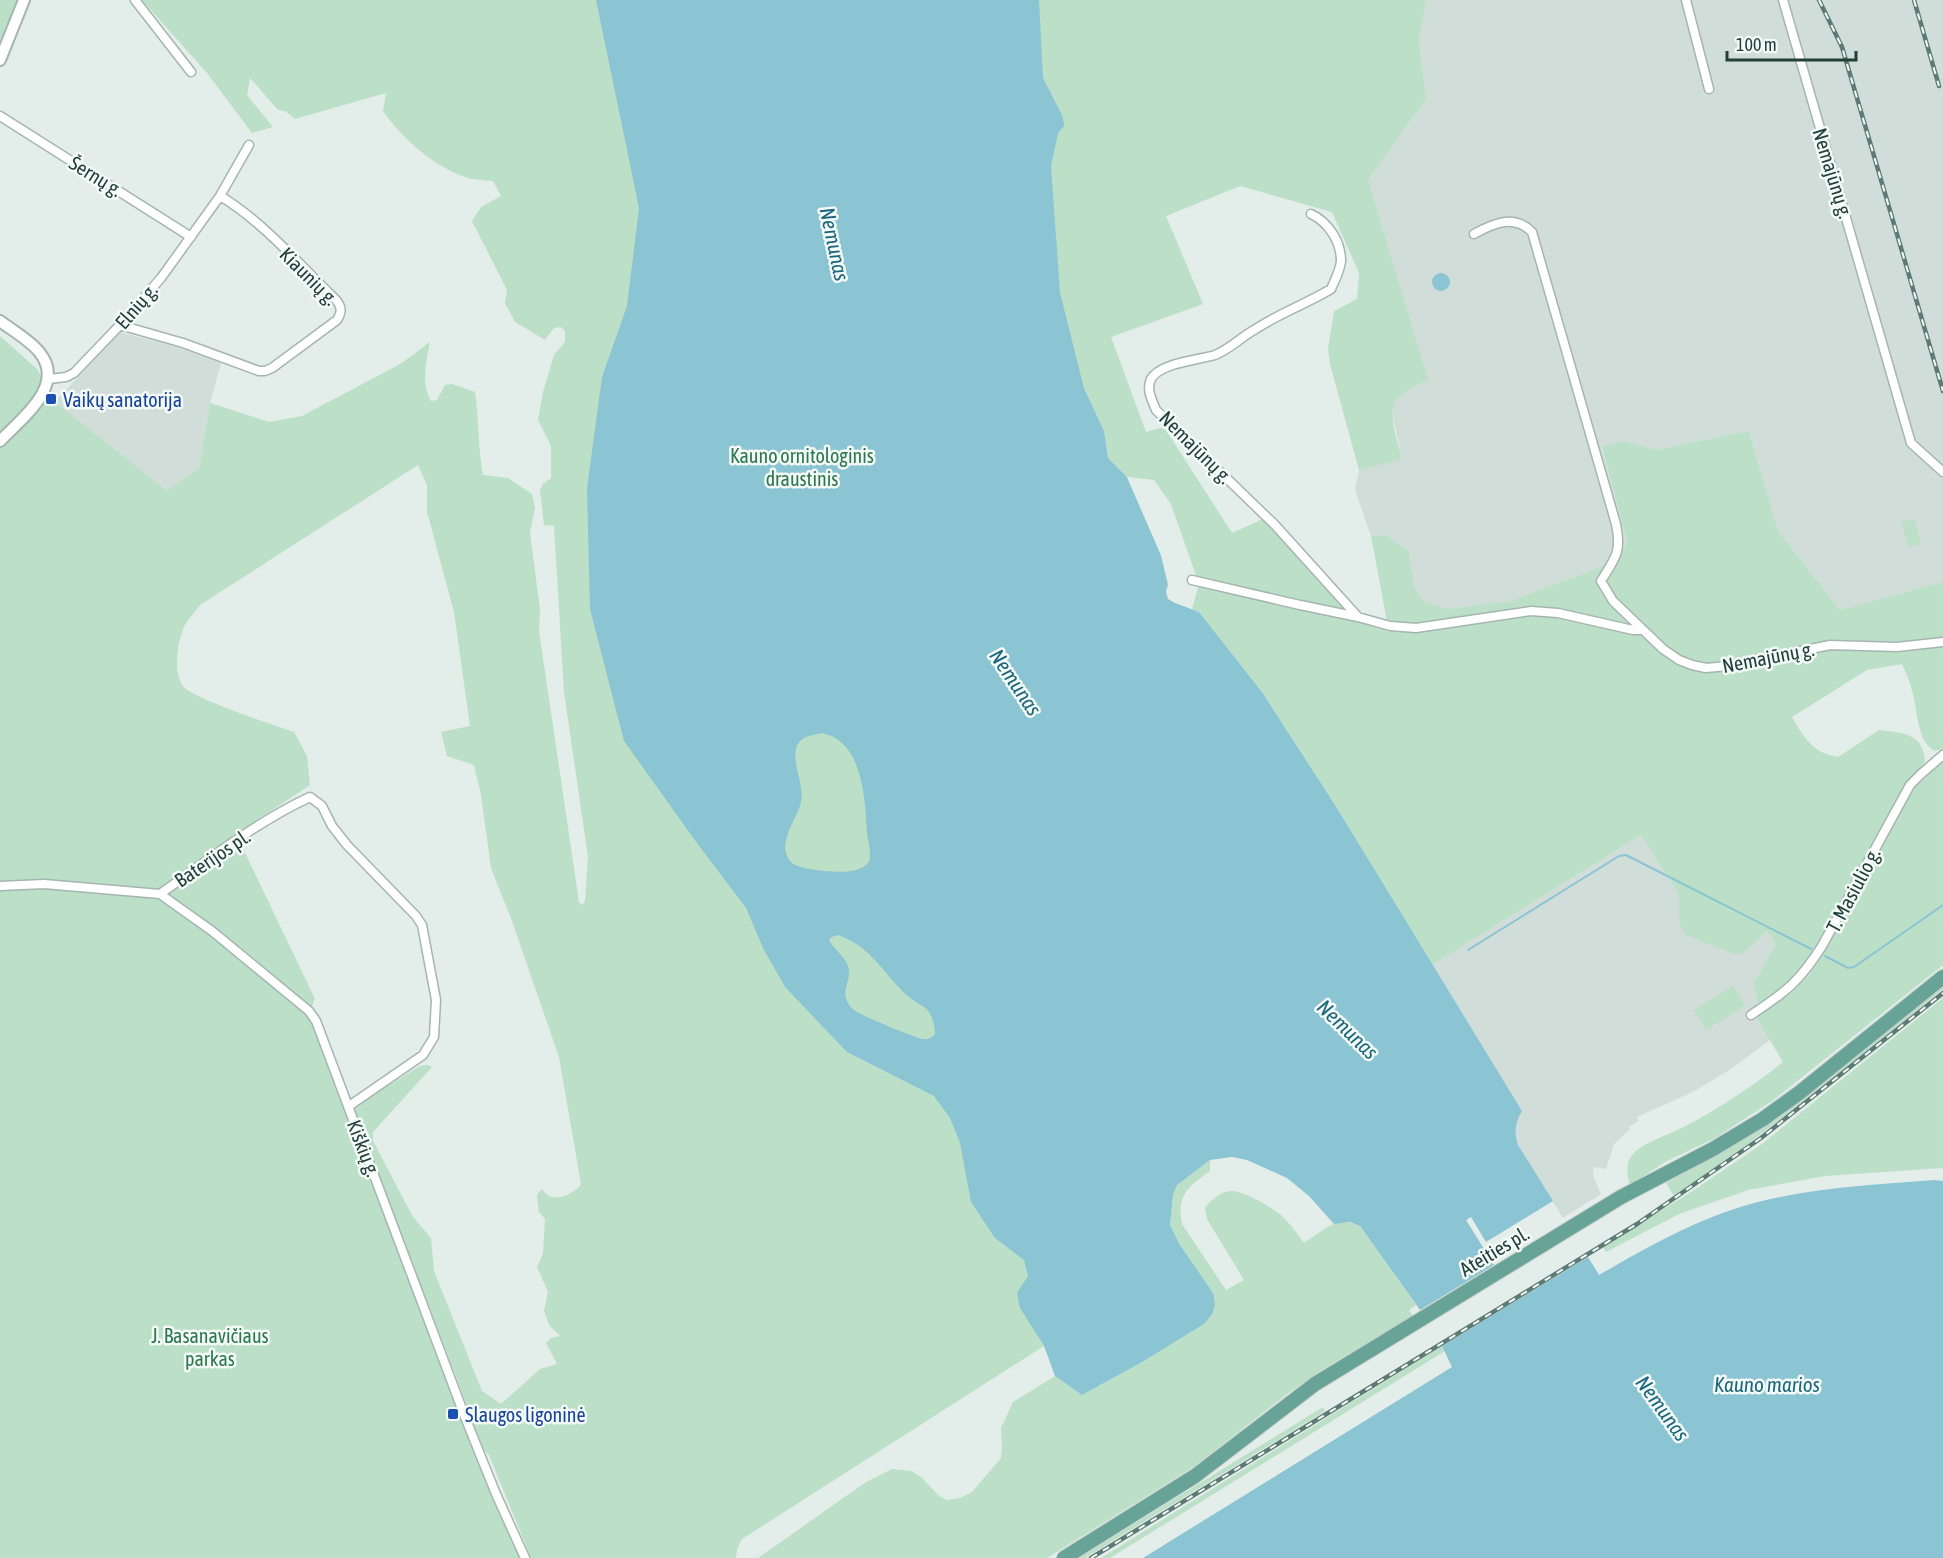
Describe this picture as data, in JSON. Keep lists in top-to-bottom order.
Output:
{
  "streets": {
    "main road": ["Ateities pl."],
    "street": [
      "Nemajūnų g.",
      "Šernų g.",
      "Kiaunių g.",
      "Elnių g.",
      "Baterijos pl.",
      "T. Masiulio g.",
      "Kiškių g."
    ]
  },
  "crossings": [
    ["Šernų g.", "Elnių g."],
    ["Kiaunių g.", "Elnių g."],
    ["Baterijos pl.", "Kiškių g."]
  ],
  "water": ["Nemunas", "Kauno marios"],
  "parks": ["Kauno ornitologinis draustinis", "J. Basanavičiaus parkas"],
  "places": {
    "transit": ["Vaikų sanatorija", "Slaugos ligoninė"]
  },
  "scale_bar": "100 m"
}
